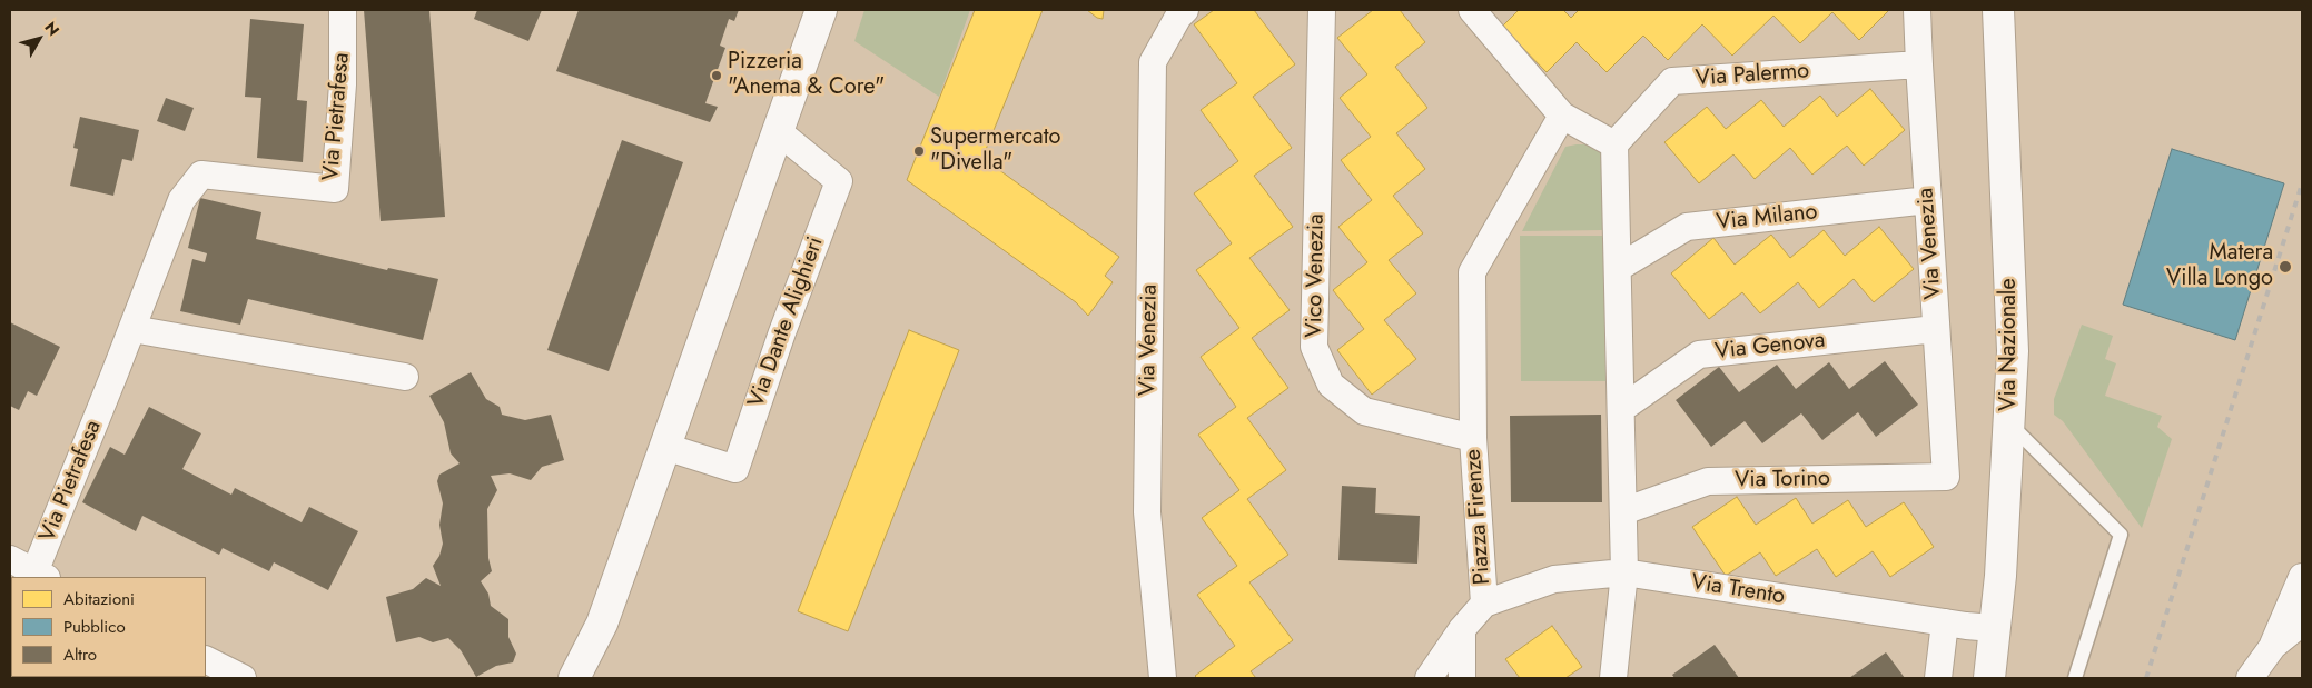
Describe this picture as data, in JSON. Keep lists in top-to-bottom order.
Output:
{
  "streets": {
    "main road": ["Via Nazionale"],
    "street": [
      "Via Palermo",
      "Via Pietrafesa",
      "Via Milano",
      "Via Venezia",
      "Vico Venezia",
      "Via Dante Alighieri",
      "Via Genova",
      "Via Torino",
      "Piazza Firenze",
      "Via Trento"
    ]
  },
  "crossings": [
    ["Via Palermo", "Via Venezia"],
    ["Via Milano", "Via Venezia"],
    ["Via Venezia", "Via Genova"],
    ["Via Venezia", "Via Torino"],
    ["Vico Venezia", "Piazza Firenze"],
    ["Via Nazionale", "Via Trento"],
    ["Piazza Firenze", "Via Trento"]
  ],
  "places": ["Pizzeria \"Anema & Core\"", "Supermercato \"Divella\"", "Matera Villa Longo"],
  "legend": ["Abitazioni", "Pubblico", "Altro"],
  "north": "top right"
}
